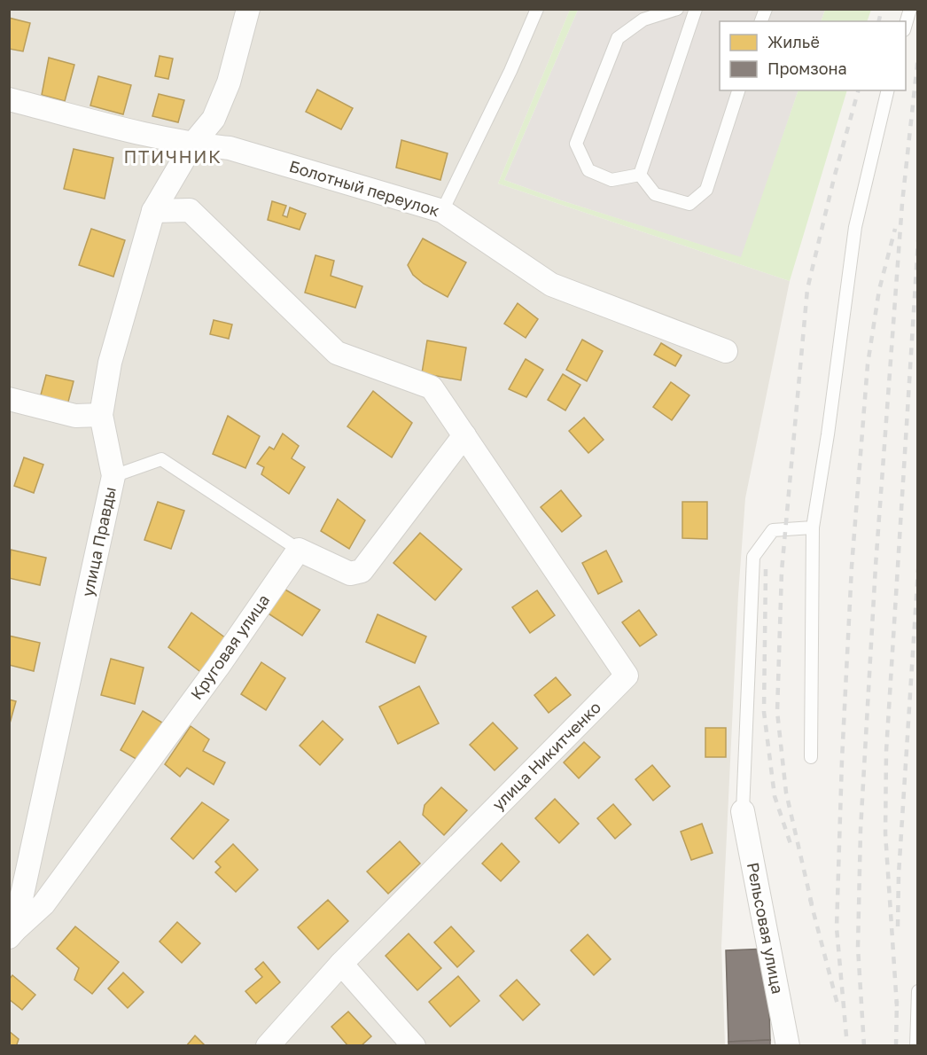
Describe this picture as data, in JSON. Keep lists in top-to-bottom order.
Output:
{
  "streets": {
    "street": [
      "Болотный переулок",
      "улица Правды",
      "Круговая улица",
      "улица Никитченко",
      "Рельсовая улица"
    ]
  },
  "crossings": [
    ["Болотный переулок", "улица Правды"],
    ["улица Правды", "Круговая улица"]
  ],
  "districts": ["ПТИЧНИК"],
  "legend": ["Жильё", "Промзона"]
}
